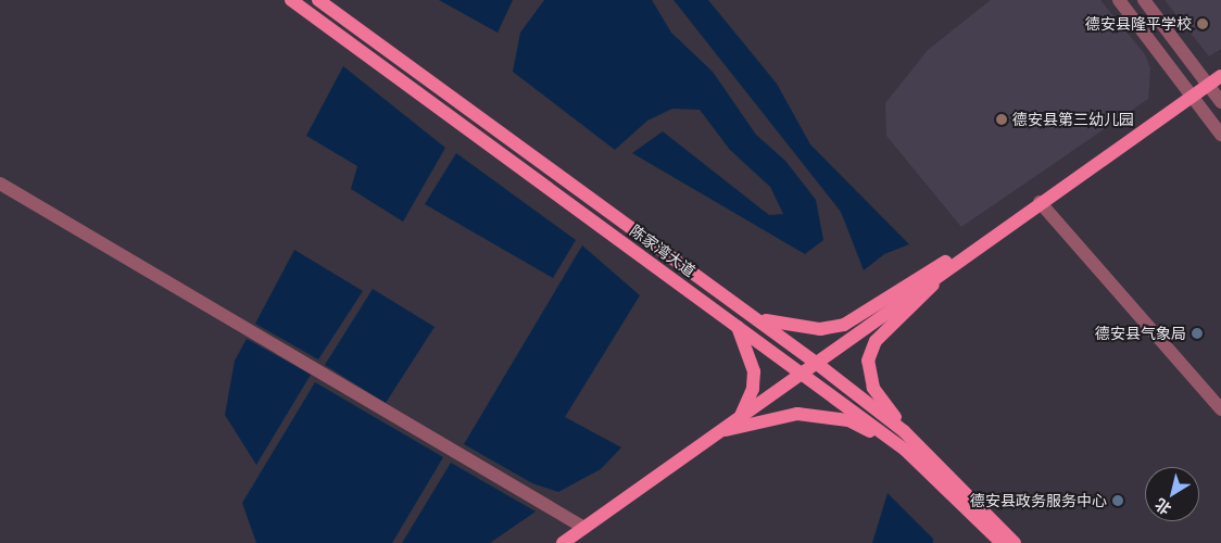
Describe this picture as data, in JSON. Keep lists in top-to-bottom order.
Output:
{
  "streets": {
    "main road": ["陈家湾大道"]
  },
  "places": [
    "德安县隆平学校",
    "德安县第三幼儿园",
    "德安县气象局",
    "德安县政务服务中心"
  ],
  "north": "bottom left"
}
